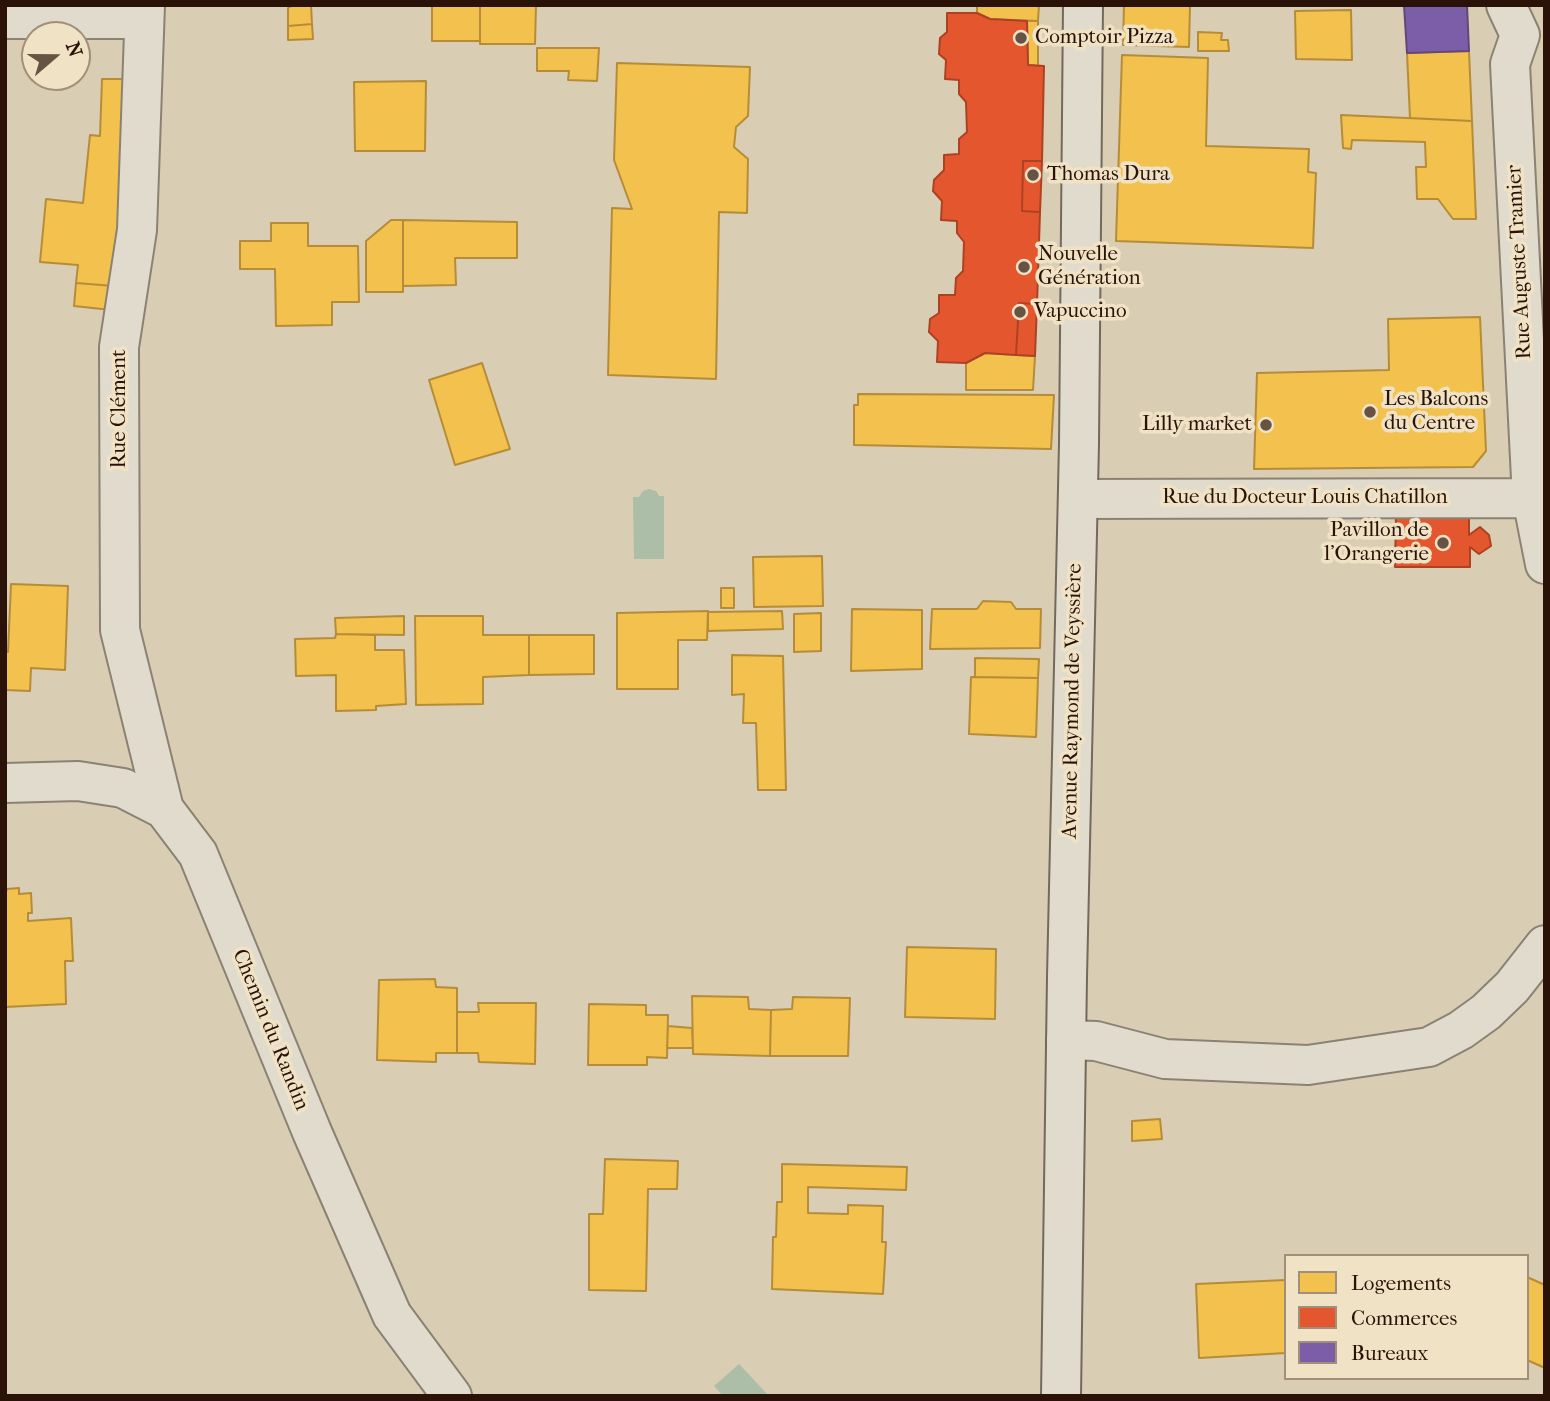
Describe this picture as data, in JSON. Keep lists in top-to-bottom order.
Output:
{
  "streets": {
    "street": [
      "Rue Auguste Tramier",
      "Rue Clément",
      "Rue du Docteur Louis Chatillon",
      "Avenue Raymond de Veyssière",
      "Chemin du Randin"
    ]
  },
  "crossings": [
    ["Rue Auguste Tramier", "Rue du Docteur Louis Chatillon"],
    ["Rue Clément", "Chemin du Randin"],
    ["Rue du Docteur Louis Chatillon", "Avenue Raymond de Veyssière"]
  ],
  "places": [
    "Comptoir Pizza",
    "Thomas Dura",
    "Nouvelle Génération",
    "Vapuccino",
    "Les Balcons du Centre",
    "Lilly market",
    "Pavillon de l'Orangerie"
  ],
  "legend": ["Logements", "Commerces", "Bureaux"],
  "north": "right"
}
